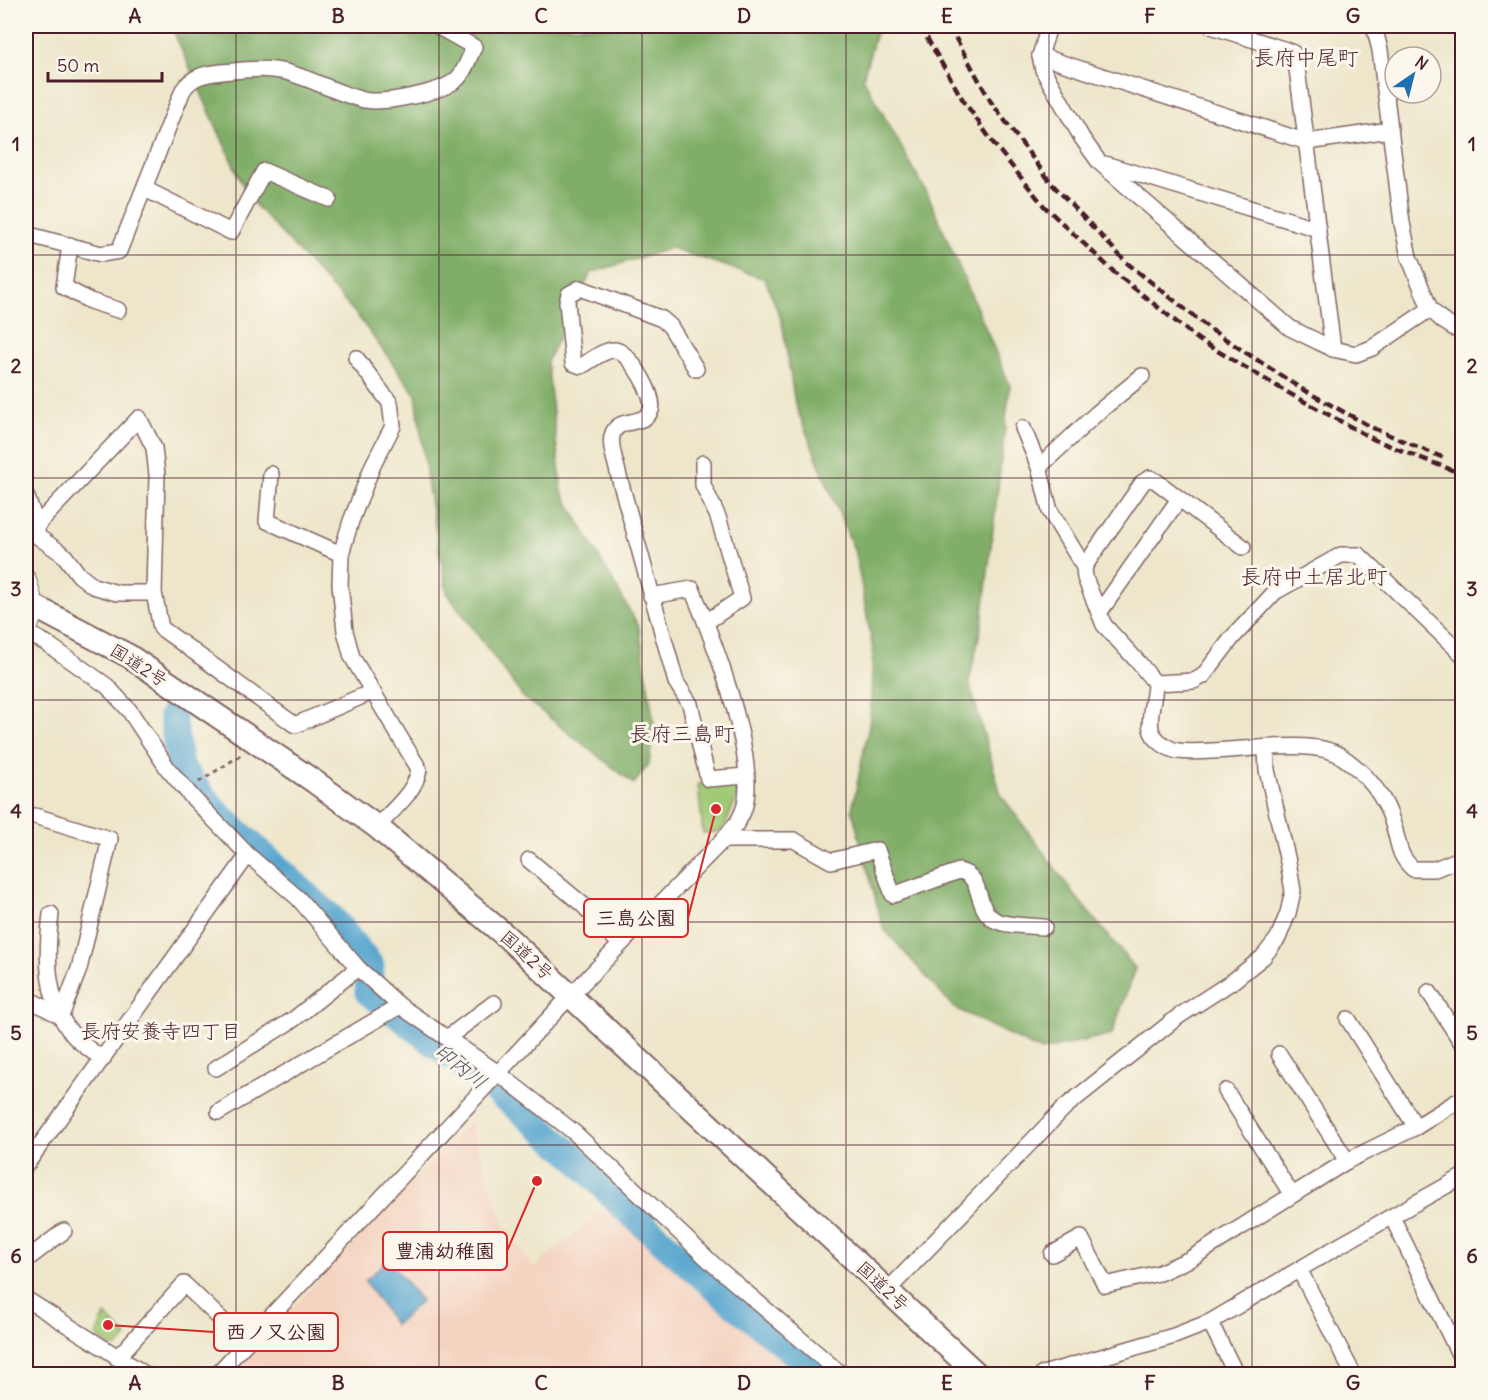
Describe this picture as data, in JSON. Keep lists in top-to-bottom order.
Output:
{
  "streets": {
    "highway": ["国道2号"]
  },
  "districts": [
    "長府中尾町",
    "長府中土居北町",
    "長府三島町",
    "長府安養寺四丁目"
  ],
  "water": ["印内川"],
  "places": ["三島公園", "豊浦幼稚園", "西ノ又公園"],
  "scale_bar": "50 m",
  "north": "top right",
  "grid": {
    "columns": [
      "A",
      "B",
      "C",
      "D",
      "E",
      "F",
      "G"
    ],
    "rows": [
      "1",
      "2",
      "3",
      "4",
      "5",
      "6"
    ]
  }
}
